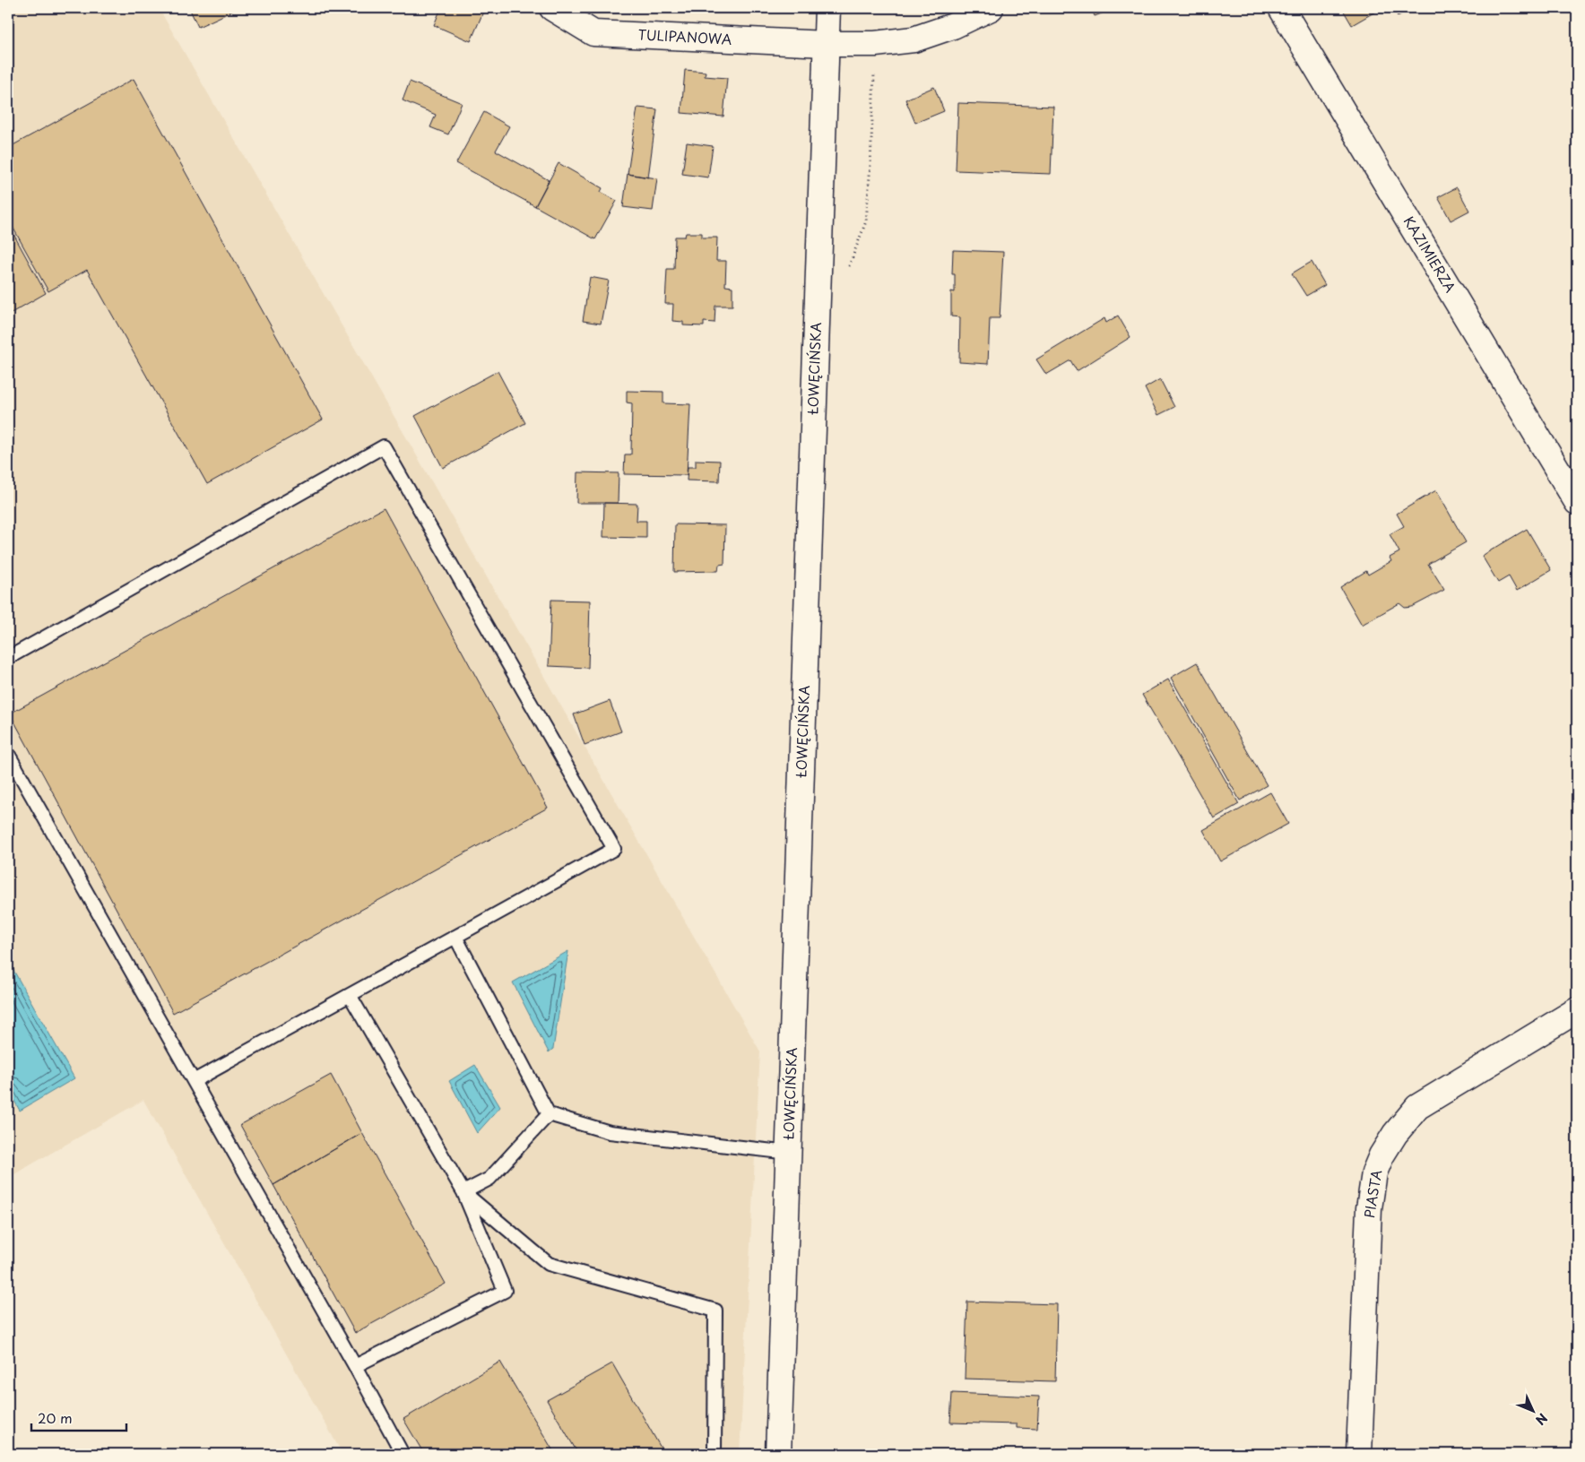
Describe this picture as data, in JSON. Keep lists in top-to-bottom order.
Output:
{
  "streets": {
    "street": [
      "TULIPANOWA",
      "KAZIMIERZA",
      "ŁOWĘCIŃSKA",
      "PIASTA"
    ]
  },
  "crossings": [
    ["TULIPANOWA", "ŁOWĘCIŃSKA"]
  ],
  "scale_bar": "20 m",
  "north": "bottom right"
}
